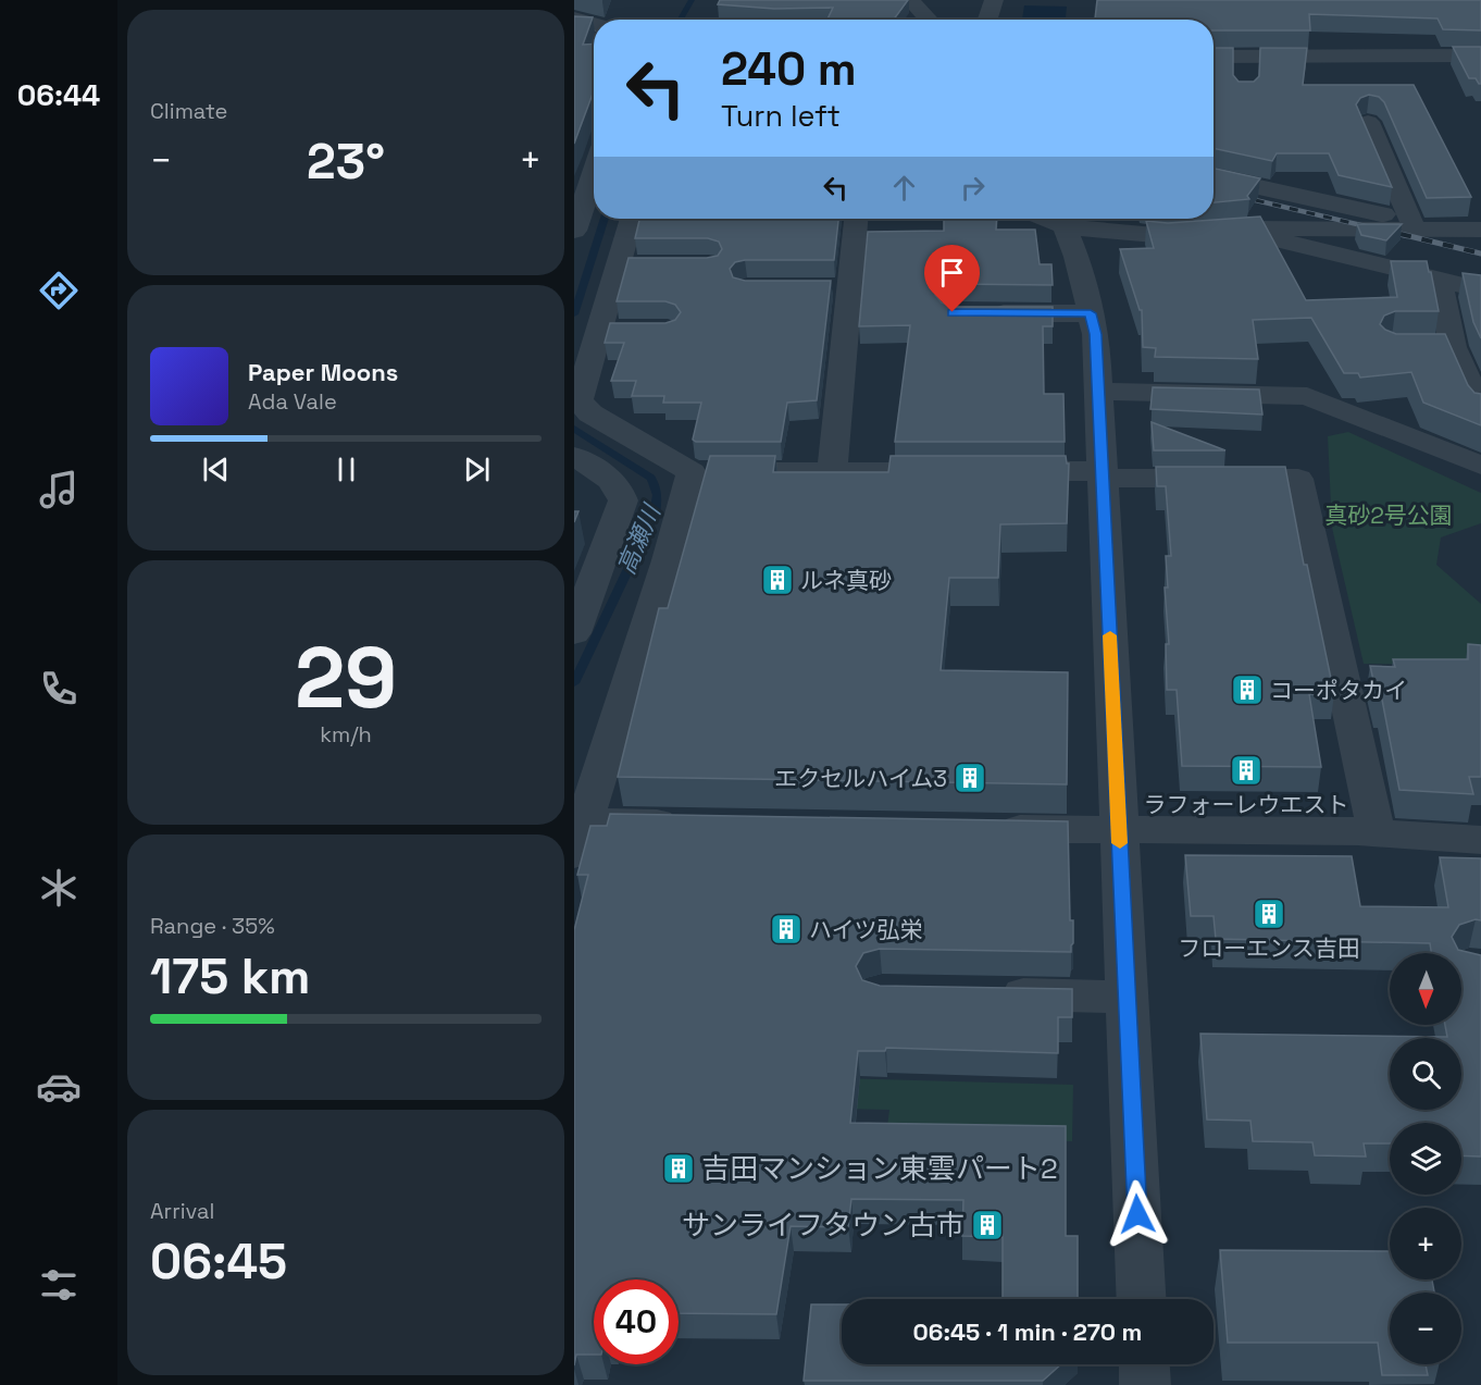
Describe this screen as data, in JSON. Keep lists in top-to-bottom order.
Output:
{
  "water": ["高瀬川"],
  "parks": ["真砂2号公園"],
  "places": {
    "building": [
      "ルネ真砂",
      "コーポタカイ",
      "ラフォーレウエスト",
      "エクセルハイム3",
      "フローエンス吉田",
      "ハイツ弘栄",
      "吉田マンション東雲パート2",
      "サンライフタウン古市"
    ]
  },
  "north": "bottom",
  "page": {
    "tabs": "06:44",
    "tile": [
      "Climate",
      ["29", "km/h"],
      ["Range · 35%", "175 km"],
      ["Arrival", "06:45"]
    ],
    "turn": ["240 m", "Turn left"],
    "heat": ["−", "23°", "+"],
    "song": ["Paper Moons", "Ada Vale"],
    "map_buttons": ["+", "−"],
    "limit": "40",
    "trip": "06:45 · 1 min · 270 m"
  }
}
